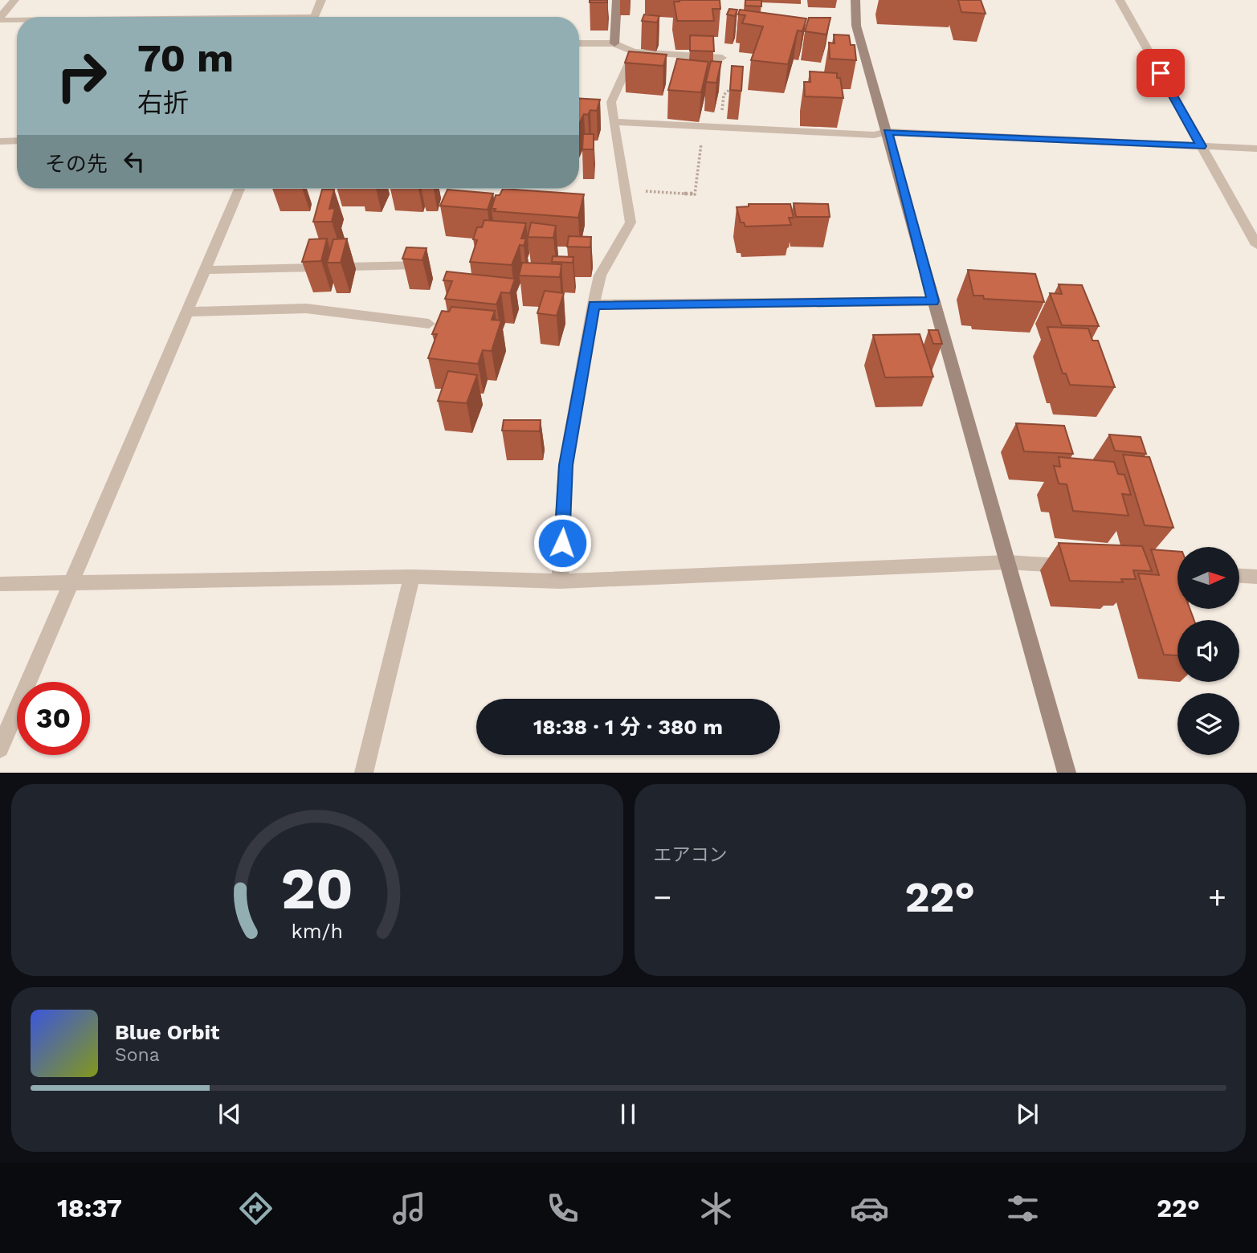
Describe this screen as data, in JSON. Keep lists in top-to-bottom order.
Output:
{
  "north": "right",
  "page": {
    "turn": ["70 m", "右折"],
    "then": "その先",
    "limit": "30",
    "trip": "18:38 · 1 分 · 380 m",
    "tile": "エアコン",
    "heat": ["−", "22°", "+"],
    "song": ["Blue Orbit", "Sona"],
    "tabs": ["18:37", "22°"],
    "gauge": ["20", "km/h"]
  }
}
